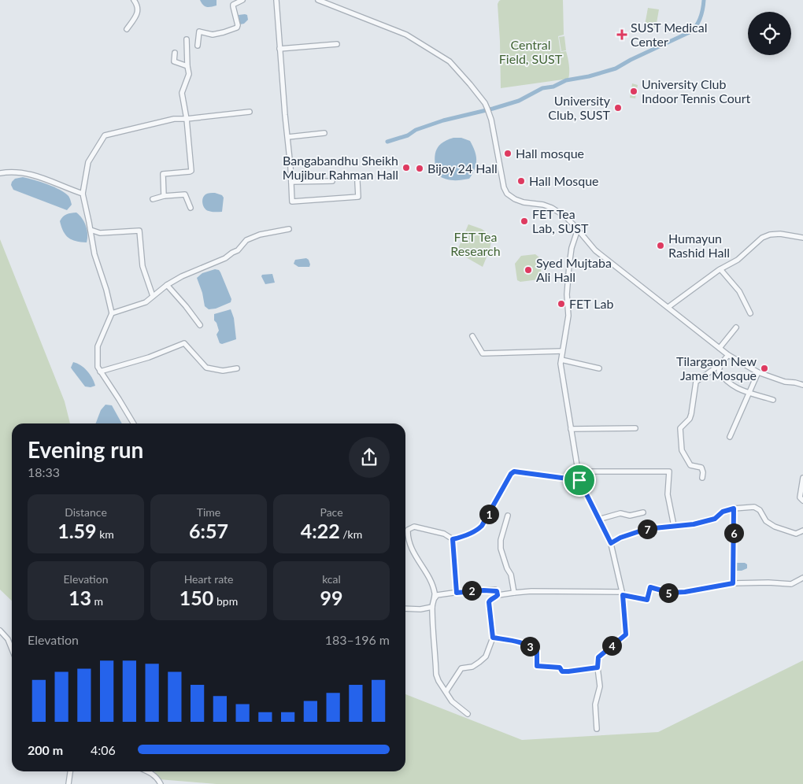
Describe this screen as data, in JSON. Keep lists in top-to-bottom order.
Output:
{
  "parks": ["Central Field, SUST", "FET Tea Research"],
  "places": {
    "health": ["SUST Medical Center"],
    "other": [
      "University Club Indoor Tennis Court",
      "University Club, SUST",
      "Hall mosque",
      "Bangabandhu Sheikh Mujibur Rahman Hall",
      "Bijoy 24 Hall",
      "Hall Mosque",
      "FET Tea Lab, SUST",
      "Humayun Rashid Hall",
      "Syed Mujtaba Ali Hall",
      "FET Lab",
      "Tilargaon New Jame Mosque"
    ]
  },
  "page": {
    "heading": ["Evening run", "18:33"],
    "stats": [
      ["Distance", "1.59 km"],
      ["Time", "6:57"],
      ["Pace", "4:22 /km"],
      ["Elevation", "13 m"],
      ["Heart rate", "150 bpm"],
      ["kcal", "99"]
    ],
    "pins": [
      "1",
      "7",
      "6",
      "2",
      "5",
      "4",
      "3"
    ],
    "chart": ["Elevation", "183–196 m"],
    "list": [
      {
        "name": "200 m",
        "note": "4:06"
      }
    ]
  }
}
